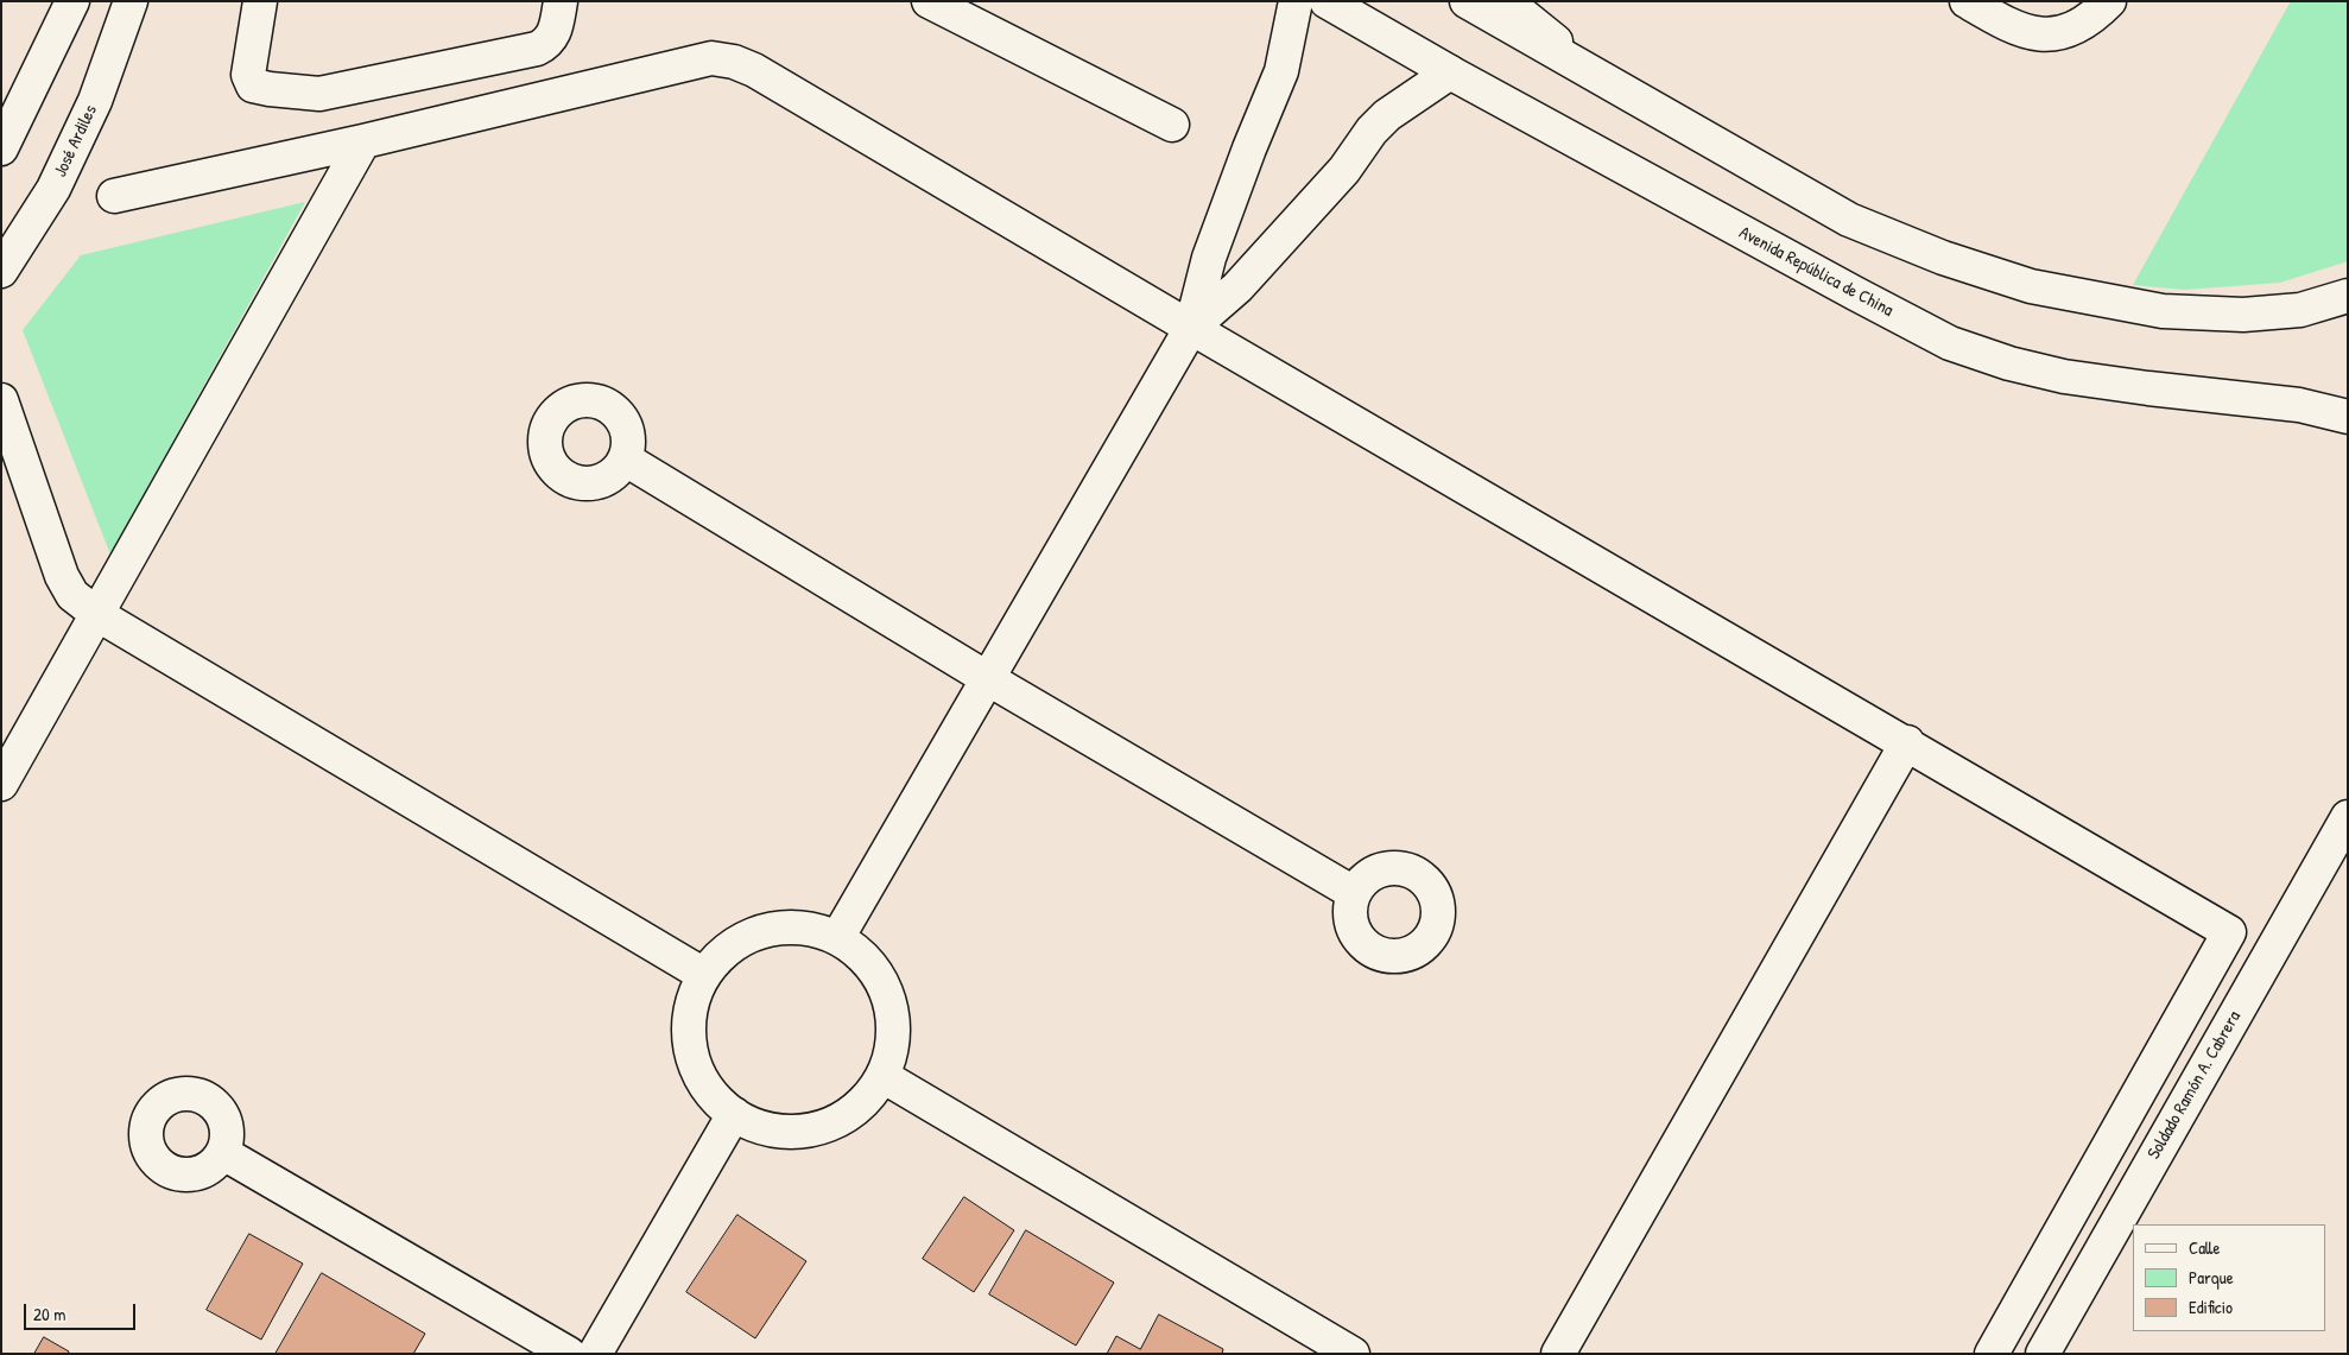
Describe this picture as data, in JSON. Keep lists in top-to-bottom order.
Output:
{
  "streets": {
    "street": ["José Ardiles", "Avenida República de China", "Soldado Ramón A. Cabrera"]
  },
  "legend": ["Calle", "Parque", "Edificio"],
  "scale_bar": "20 m"
}
